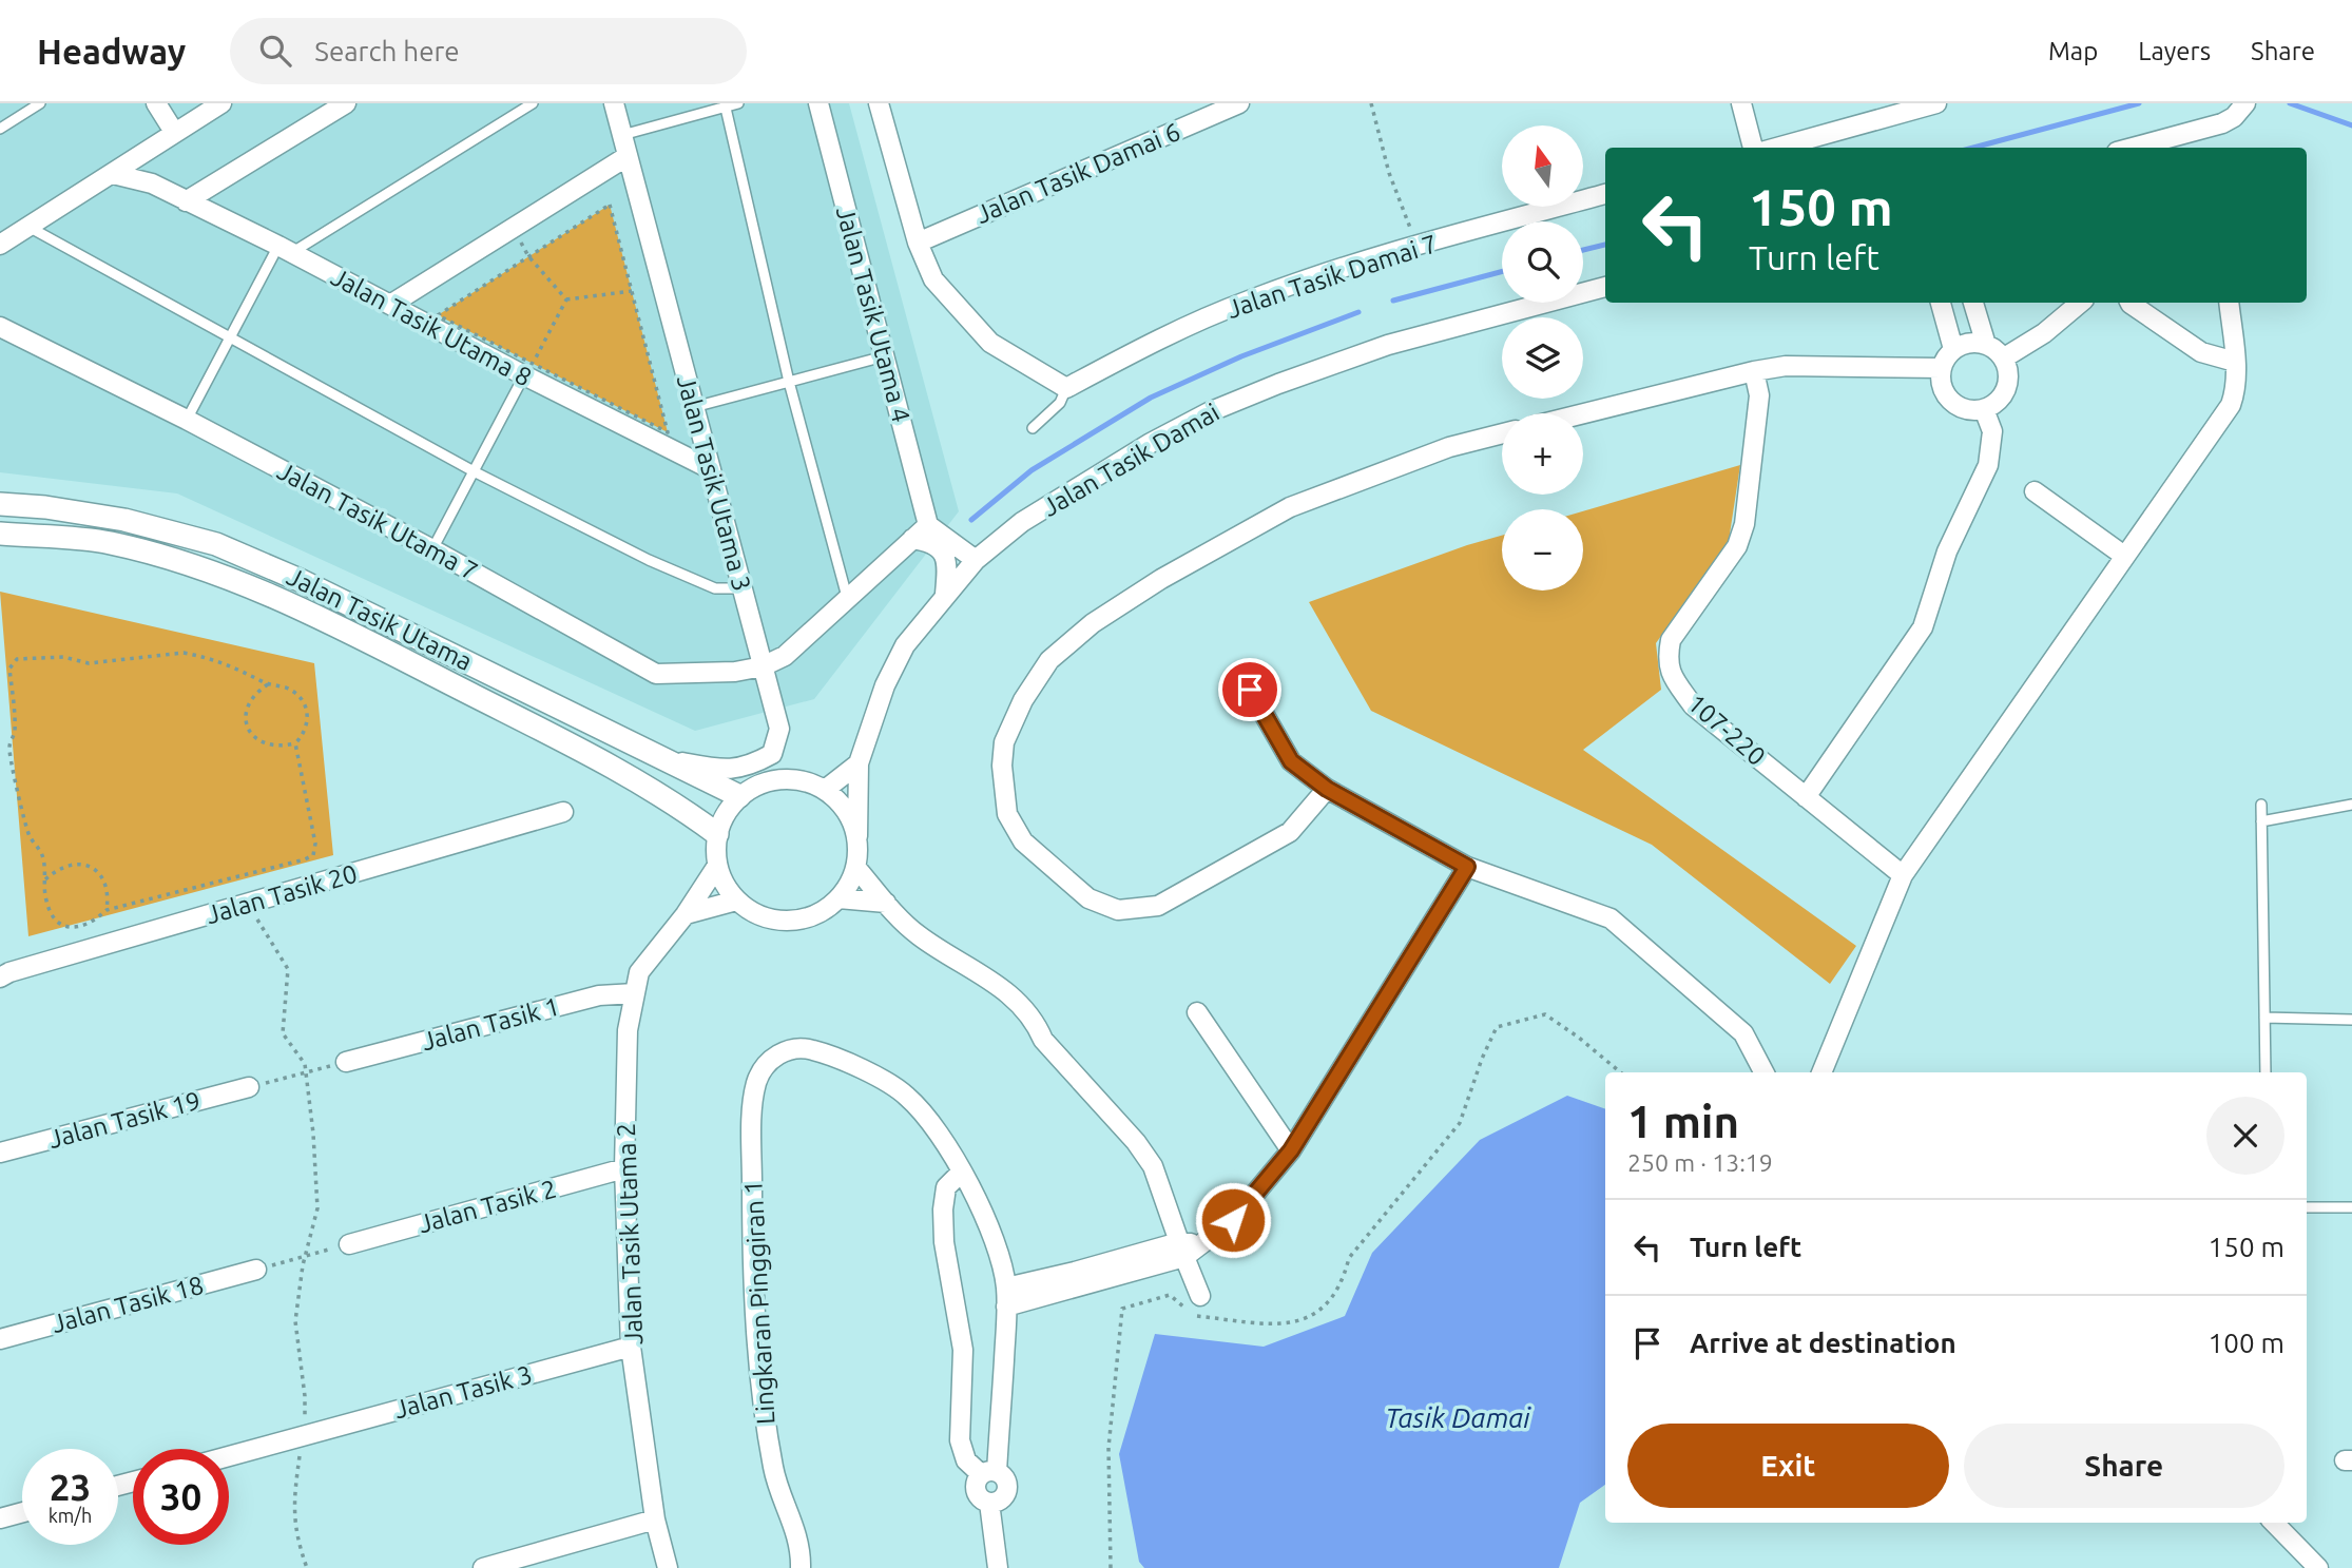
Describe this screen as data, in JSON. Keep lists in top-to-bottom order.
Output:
{
  "streets": {
    "street": [
      "Jalan Tasik Damai 6",
      "Jalan Tasik Damai 7",
      "Jalan Tasik Utama 4",
      "Jalan Tasik Utama 8",
      "Jalan Tasik Damai",
      "Jalan Tasik Utama 3",
      "Jalan Tasik Utama 7",
      "Jalan Tasik Utama",
      "107-220",
      "Jalan Tasik 20",
      "Jalan Tasik 1",
      "Jalan Tasik 19",
      "Jalan Tasik 2",
      "Jalan Tasik Utama 2",
      "Lingkaran Pinggiran 1",
      "Jalan Tasik 18",
      "Jalan Tasik 3"
    ]
  },
  "crossings": [
    ["Jalan Tasik Utama 8", "Jalan Tasik Utama 3"],
    ["Jalan Tasik Damai", "Jalan Tasik Utama"],
    ["Jalan Tasik Damai", "Jalan Tasik Utama 2"],
    ["Jalan Tasik Utama 3", "Jalan Tasik Utama 7"],
    ["Jalan Tasik Utama 3", "Jalan Tasik Utama"],
    ["Jalan Tasik Utama", "Jalan Tasik Utama 2"],
    ["Jalan Tasik 1", "Jalan Tasik Utama 2"],
    ["Jalan Tasik 2", "Jalan Tasik Utama 2"],
    ["Jalan Tasik Utama 2", "Jalan Tasik 3"]
  ],
  "water": ["Tasik Damai"],
  "north": "top",
  "page": {
    "header": "Headway",
    "search": "Search here",
    "nav": ["Map", "Layers", "Share"],
    "map_buttons": ["+", "−"],
    "turn": ["150 m", "Turn left"],
    "heading": ["1 min", "250 m · 13:19"],
    "list": [
      {
        "name": "Turn left",
        "value": "150 m"
      },
      {
        "name": "Arrive at destination",
        "value": "100 m"
      }
    ],
    "buttons": ["Exit", "Share"],
    "speed": "23 km/h",
    "limit": "30"
  }
}
